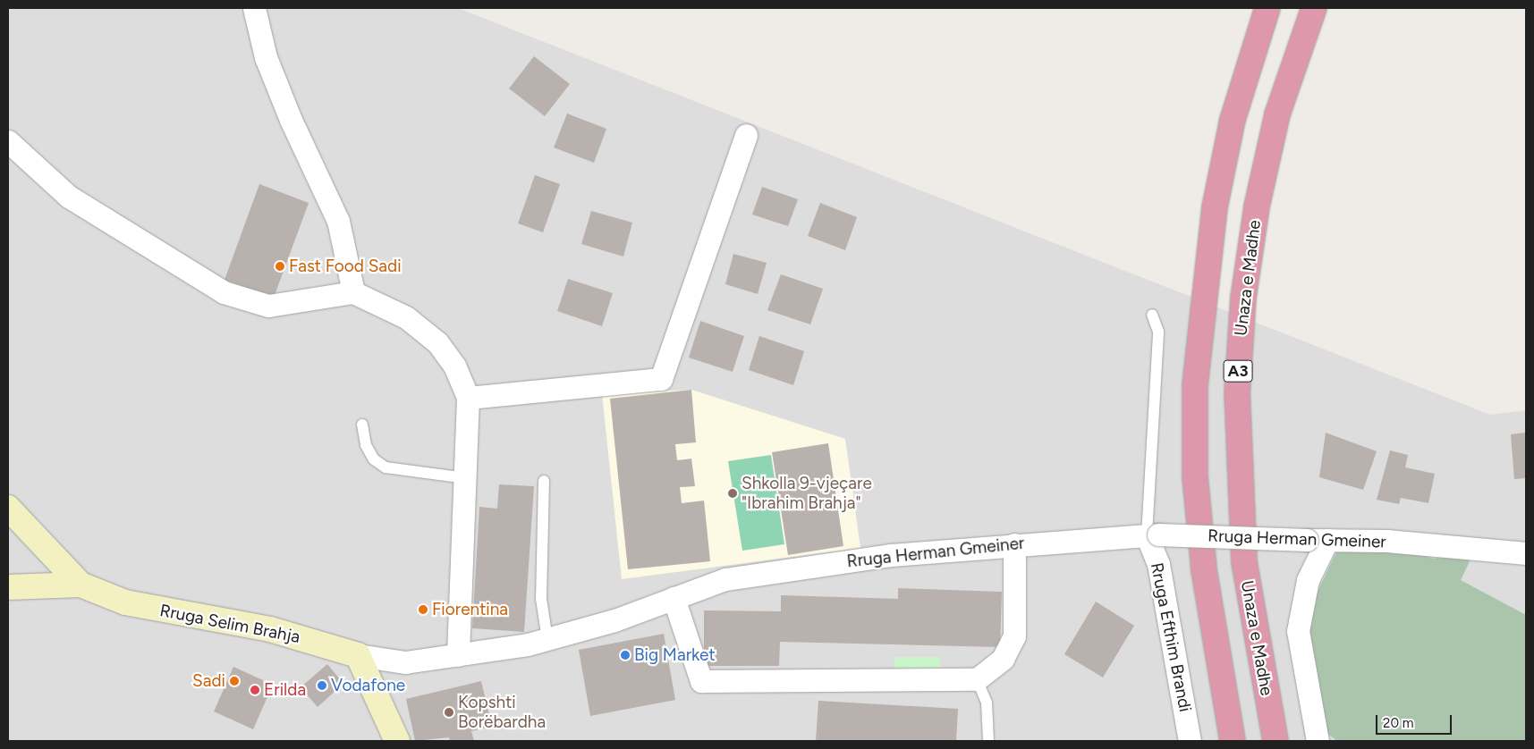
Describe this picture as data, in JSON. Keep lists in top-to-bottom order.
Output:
{
  "streets": {
    "highway": ["Unaza e Madhe", "A3"],
    "street": ["Rruga Herman Gmeiner", "Rruga Selim Brahja", "Rruga Efthim Brandi"]
  },
  "crossings": [
    ["Rruga Herman Gmeiner", "Rruga Selim Brahja"],
    ["Rruga Herman Gmeiner", "Rruga Efthim Brandi"]
  ],
  "places": [
    "Fast Food Sadi",
    "Shkolla 9-vjeçare \"Ibrahim Brahja\"",
    "Fiorentina",
    "Big Market",
    "Sadi",
    "Vodafone",
    "Erilda",
    "Kopshti Borëbardha"
  ],
  "scale_bar": "20 m"
}
